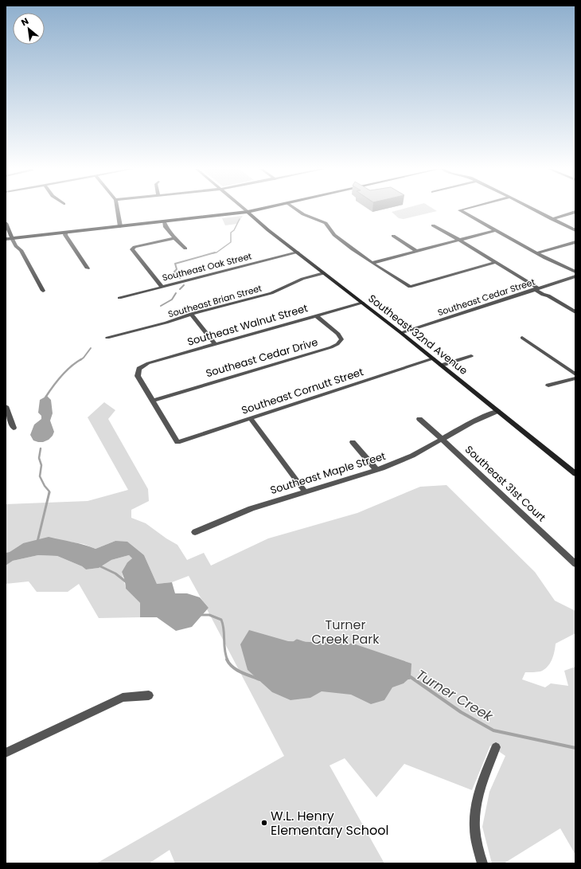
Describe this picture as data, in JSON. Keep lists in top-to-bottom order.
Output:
{
  "streets": {
    "main road": ["Southeast 32nd Avenue"],
    "street": [
      "Southeast Oak Street",
      "Southeast Cedar Street",
      "Southeast Brian Street",
      "Southeast Walnut Street",
      "Southeast Cedar Drive",
      "Southeast Cornutt Street",
      "Southeast Maple Street",
      "Southeast 31st Court"
    ]
  },
  "crossings": [
    ["Southeast Oak Street", "Southeast 32nd Avenue"],
    ["Southeast Cedar Street", "Southeast 32nd Avenue"],
    ["Southeast Brian Street", "Southeast 32nd Avenue"],
    ["Southeast Walnut Street", "Southeast 32nd Avenue"],
    ["Southeast Walnut Street", "Southeast Cedar Drive"],
    ["Southeast Walnut Street", "Southeast Cornutt Street"],
    ["Southeast 32nd Avenue", "Southeast Cornutt Street"],
    ["Southeast 32nd Avenue", "Southeast Maple Street"],
    ["Southeast Cedar Drive", "Southeast Cornutt Street"],
    ["Southeast Maple Street", "Southeast 31st Court"]
  ],
  "water": ["Turner Creek"],
  "parks": ["Turner Creek Park"],
  "places": ["W.L. Henry Elementary School"],
  "north": "top left"
}
